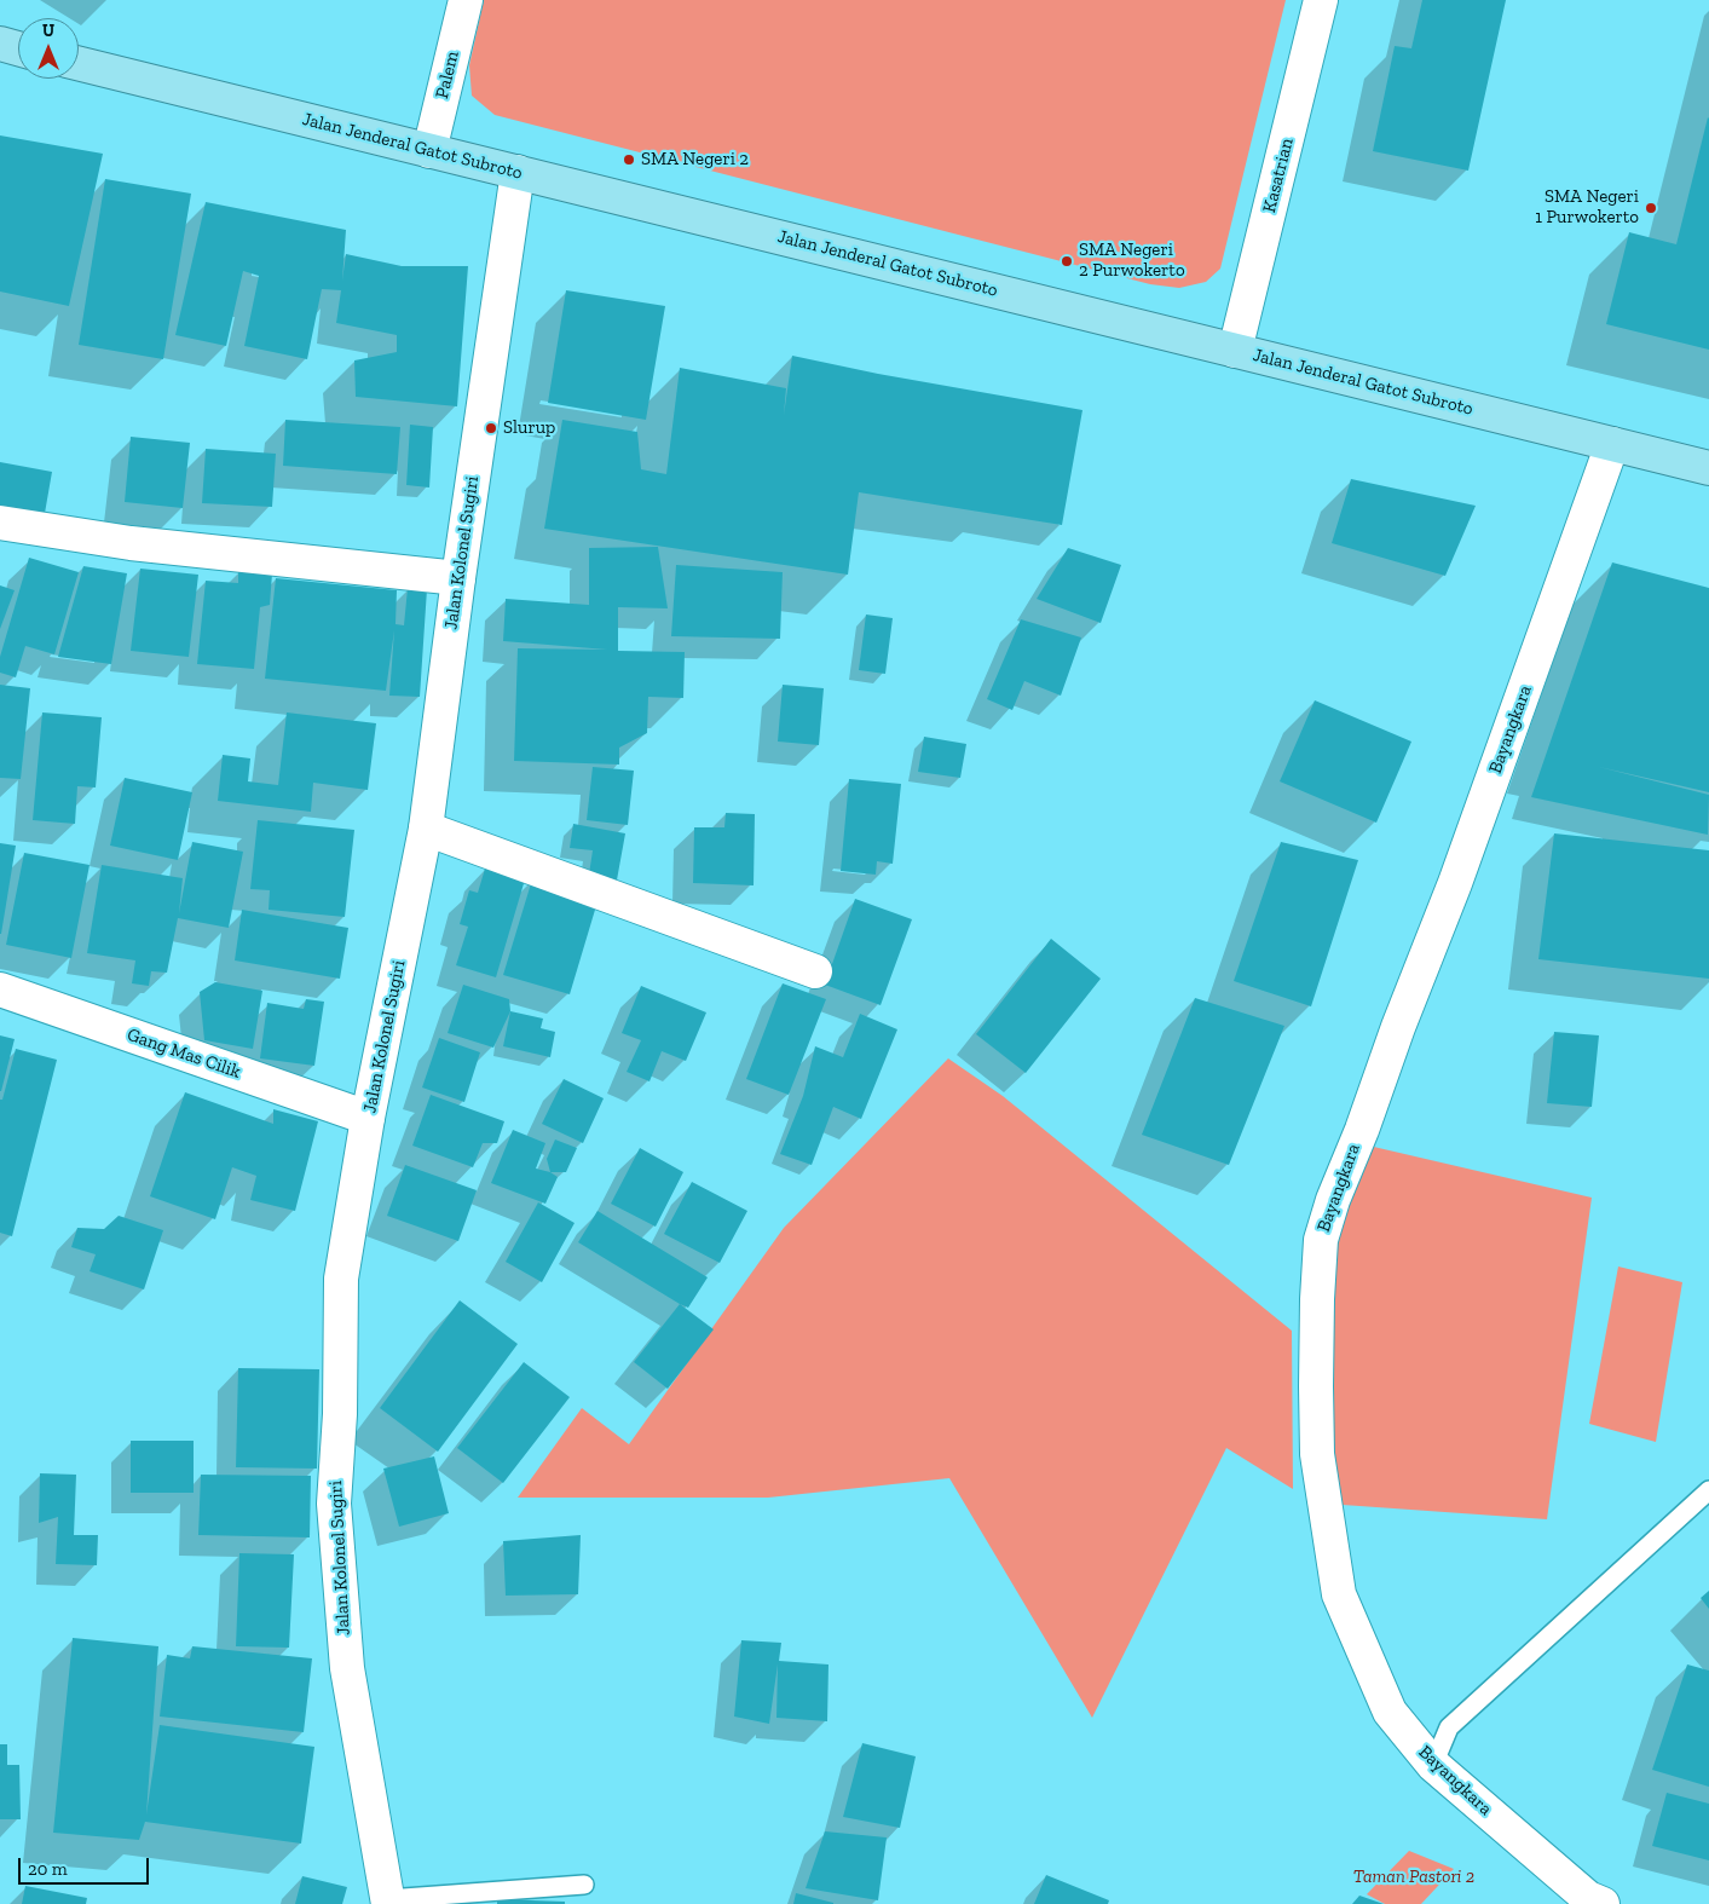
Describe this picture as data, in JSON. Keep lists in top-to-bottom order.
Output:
{
  "streets": {
    "main road": ["Jalan Jenderal Gatot Subroto"],
    "street": [
      "Palem",
      "Kasatrian",
      "Jalan Kolonel Sugiri",
      "Bayangkara",
      "Gang Mas Cilik"
    ]
  },
  "crossings": [
    ["Palem", "Jalan Jenderal Gatot Subroto"],
    ["Jalan Jenderal Gatot Subroto", "Kasatrian"],
    ["Jalan Jenderal Gatot Subroto", "Jalan Kolonel Sugiri"],
    ["Jalan Jenderal Gatot Subroto", "Bayangkara"],
    ["Jalan Kolonel Sugiri", "Gang Mas Cilik"]
  ],
  "parks": ["Taman Pastori 2"],
  "places": [
    "SMA Negeri 2",
    "SMA Negeri 1 Purwokerto",
    "SMA Negeri 2 Purwokerto",
    "Slurup"
  ],
  "scale_bar": "20 m",
  "north": "top"
}
